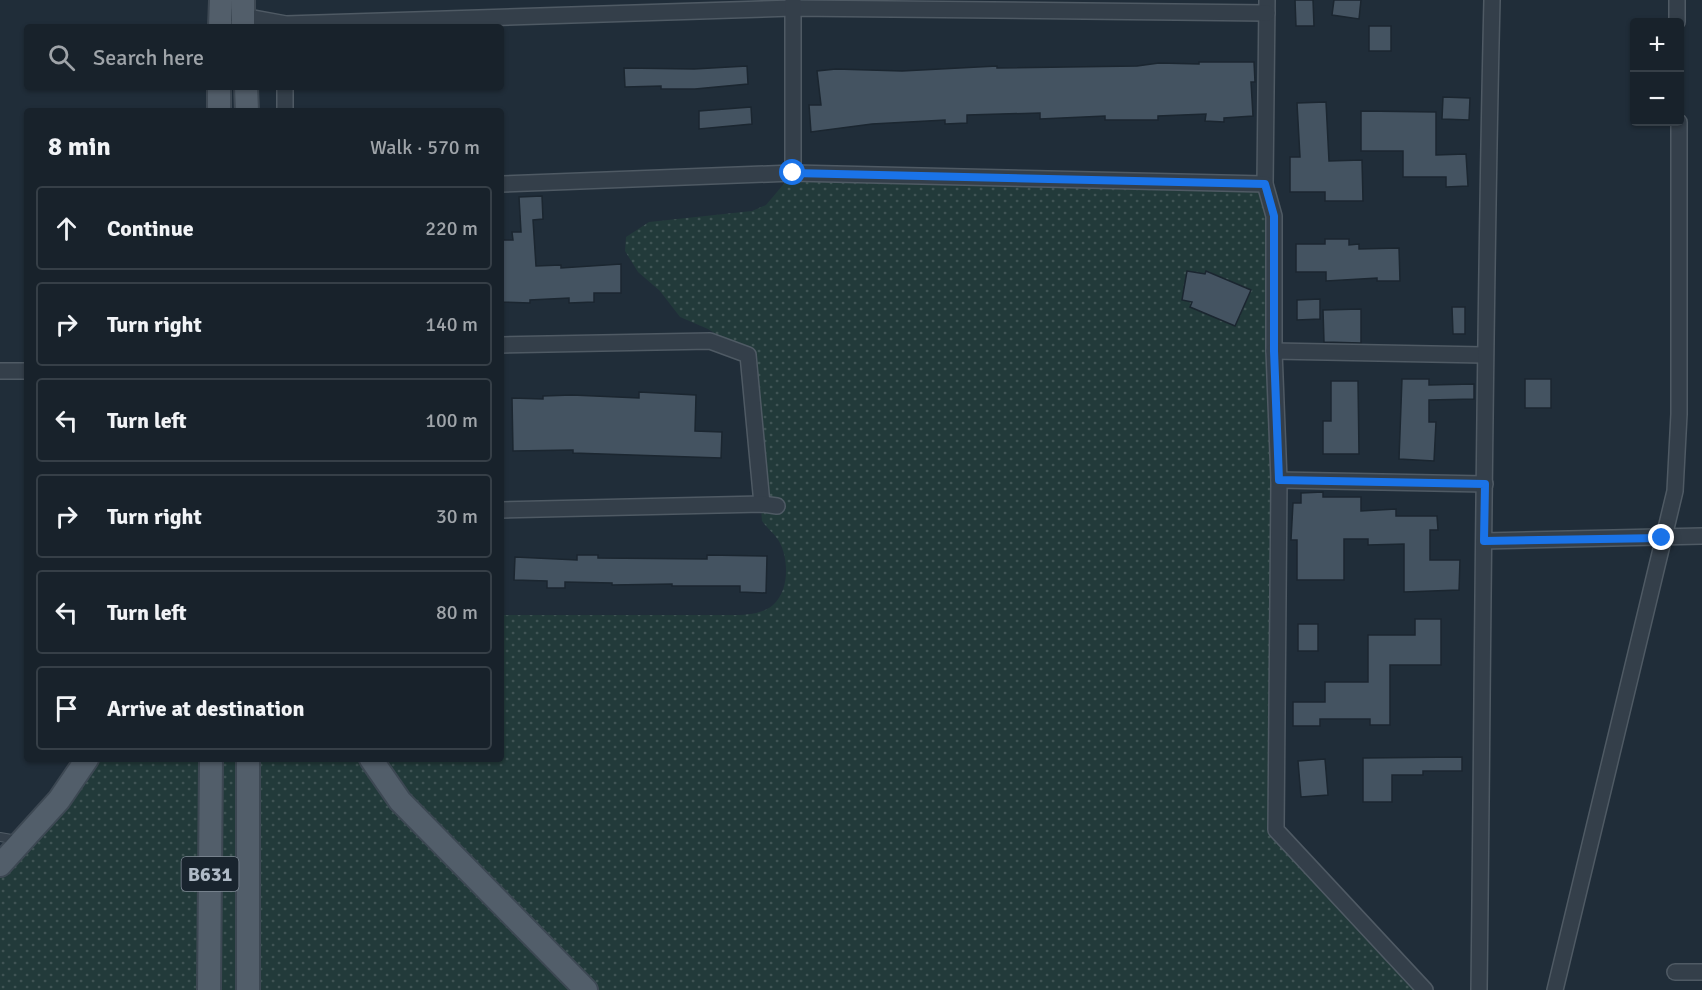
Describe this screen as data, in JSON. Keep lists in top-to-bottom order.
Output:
{
  "streets": {
    "main road": ["B631"]
  },
  "page": {
    "map_buttons": ["+", "−"],
    "search": "Search here",
    "heading": ["8 min", "Walk · 570 m"],
    "list": [
      ["Continue", "220 m"],
      ["Turn right", "140 m"],
      ["Turn left", "100 m"],
      ["Turn right", "30 m"],
      ["Turn left", "80 m"],
      "Arrive at destination"
    ]
  }
}
